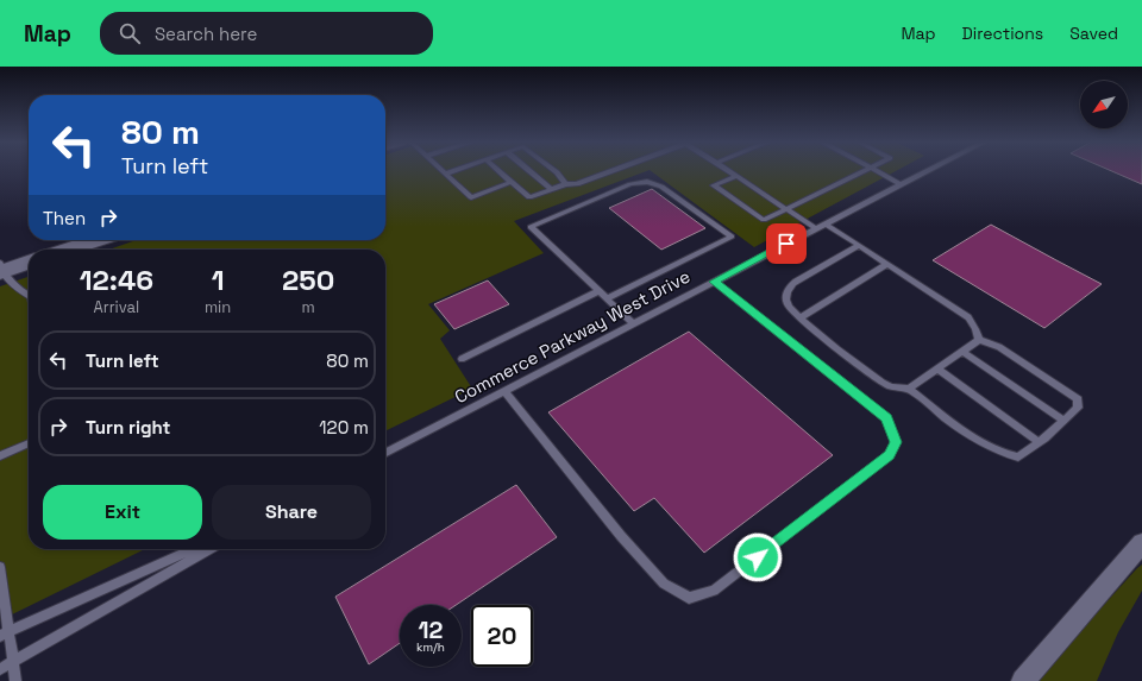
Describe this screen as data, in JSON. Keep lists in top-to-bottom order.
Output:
{
  "streets": {
    "lane": ["Commerce Parkway West Drive"]
  },
  "north": "bottom left",
  "page": {
    "header": "Map",
    "search": "Search here",
    "nav": ["Map", "Directions", "Saved"],
    "turn": ["80 m", "Turn left"],
    "then": "Then",
    "eta": [
      "12:46",
      "Arrival",
      "1",
      "min",
      "250",
      "m"
    ],
    "list": [
      {
        "name": "Turn left",
        "value": "80 m"
      },
      {
        "name": "Turn right",
        "value": "120 m"
      }
    ],
    "buttons": ["Exit", "Share"],
    "speed": "12 km/h",
    "limit": "20"
  }
}
